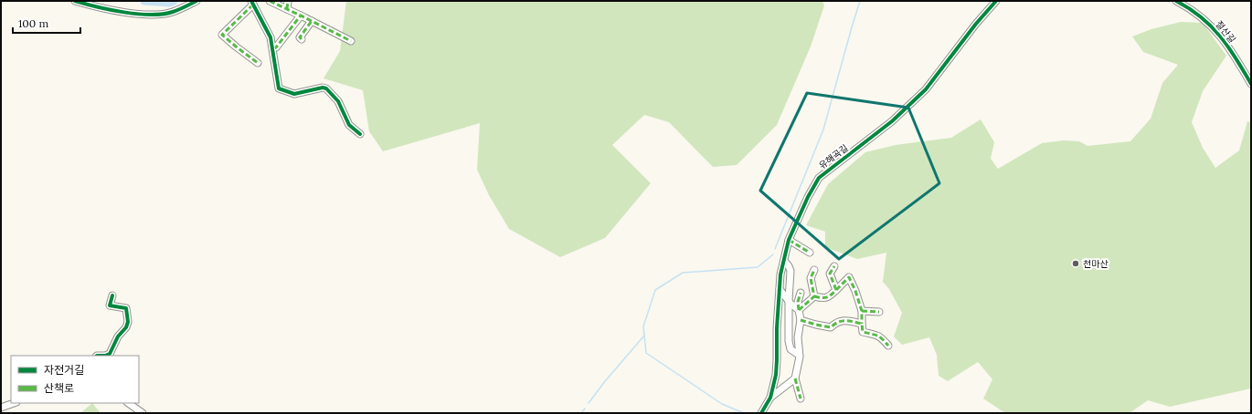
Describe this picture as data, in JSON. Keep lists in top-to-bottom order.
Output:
{
  "streets": {
    "street": ["절산길", "유해곡길"]
  },
  "places": ["천마산"],
  "legend": ["자전거길", "산책로"],
  "scale_bar": "100 m"
}
